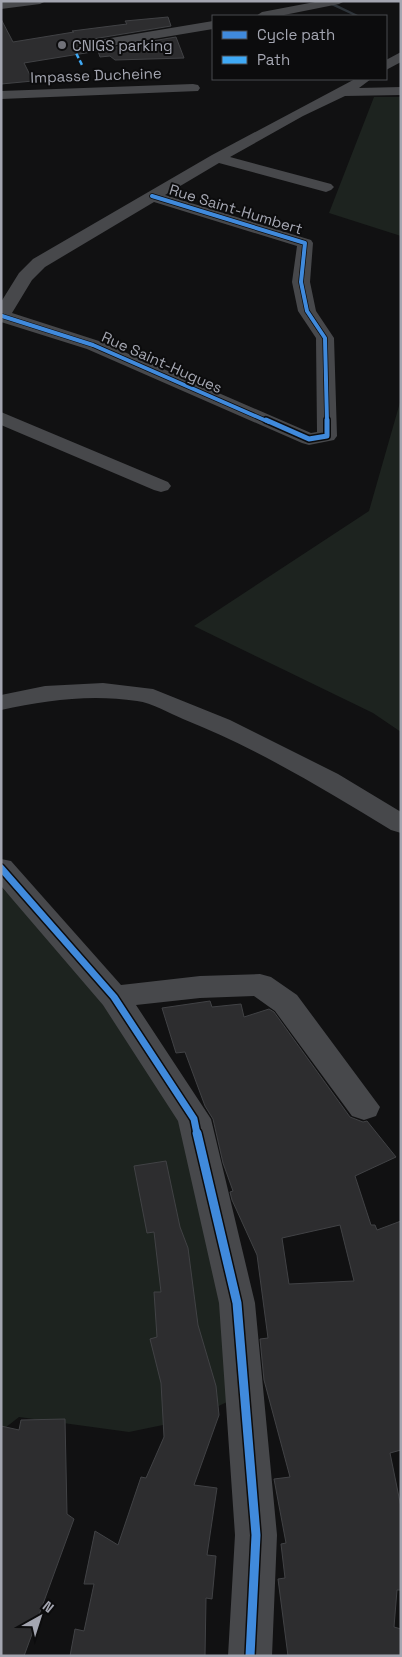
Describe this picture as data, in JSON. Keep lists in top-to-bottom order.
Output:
{
  "streets": {
    "street": ["Impasse Ducheine", "Rue Saint-Humbert", "Rue Saint-Hugues"]
  },
  "crossings": [
    ["Rue Saint-Humbert", "Rue Saint-Hugues"]
  ],
  "places": ["CNIGS parking"],
  "legend": ["Cycle path", "Path"],
  "north": "top right"
}
